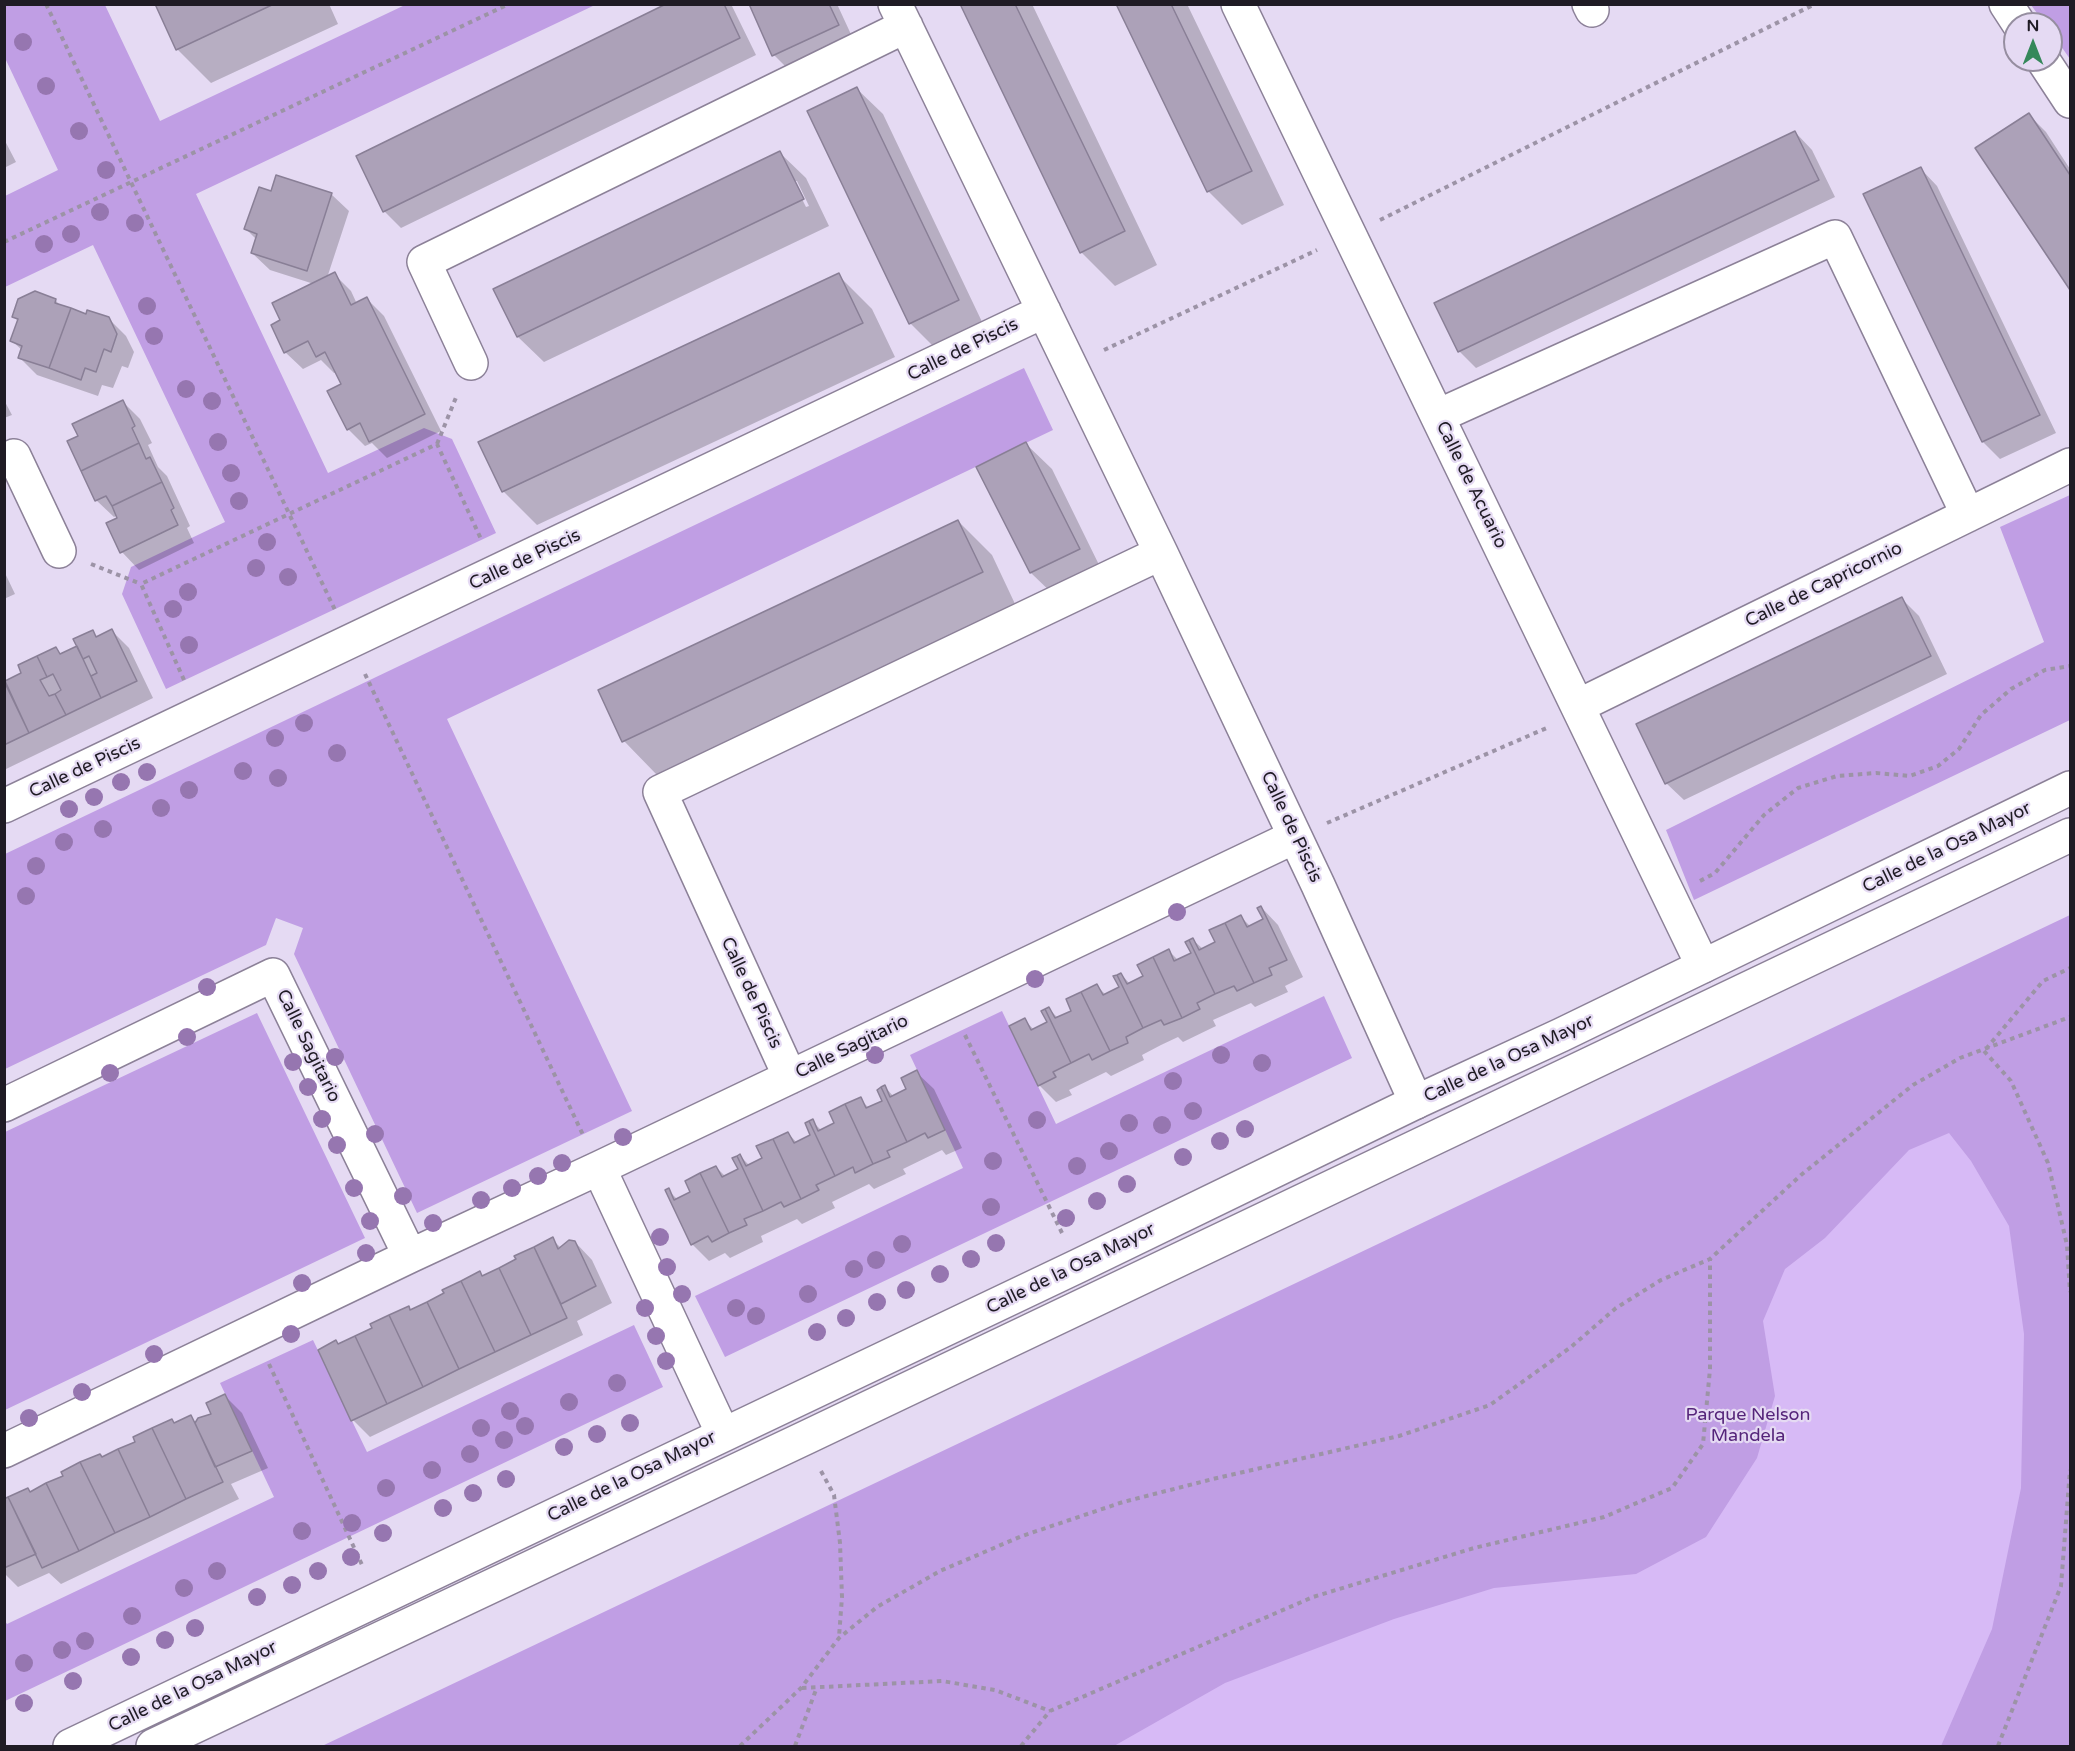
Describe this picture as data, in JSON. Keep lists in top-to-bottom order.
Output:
{
  "streets": {
    "street": [
      "Calle de Piscis",
      "Calle de Acuario",
      "Calle de Capricornio",
      "Calle de la Osa Mayor",
      "Calle Sagitario"
    ]
  },
  "crossings": [
    ["Calle de Piscis", "Calle de la Osa Mayor"],
    ["Calle de Piscis", "Calle Sagitario"],
    ["Calle de Acuario", "Calle de Capricornio"],
    ["Calle de Acuario", "Calle de la Osa Mayor"]
  ],
  "parks": ["Parque Nelson Mandela"],
  "north": "top"
}
